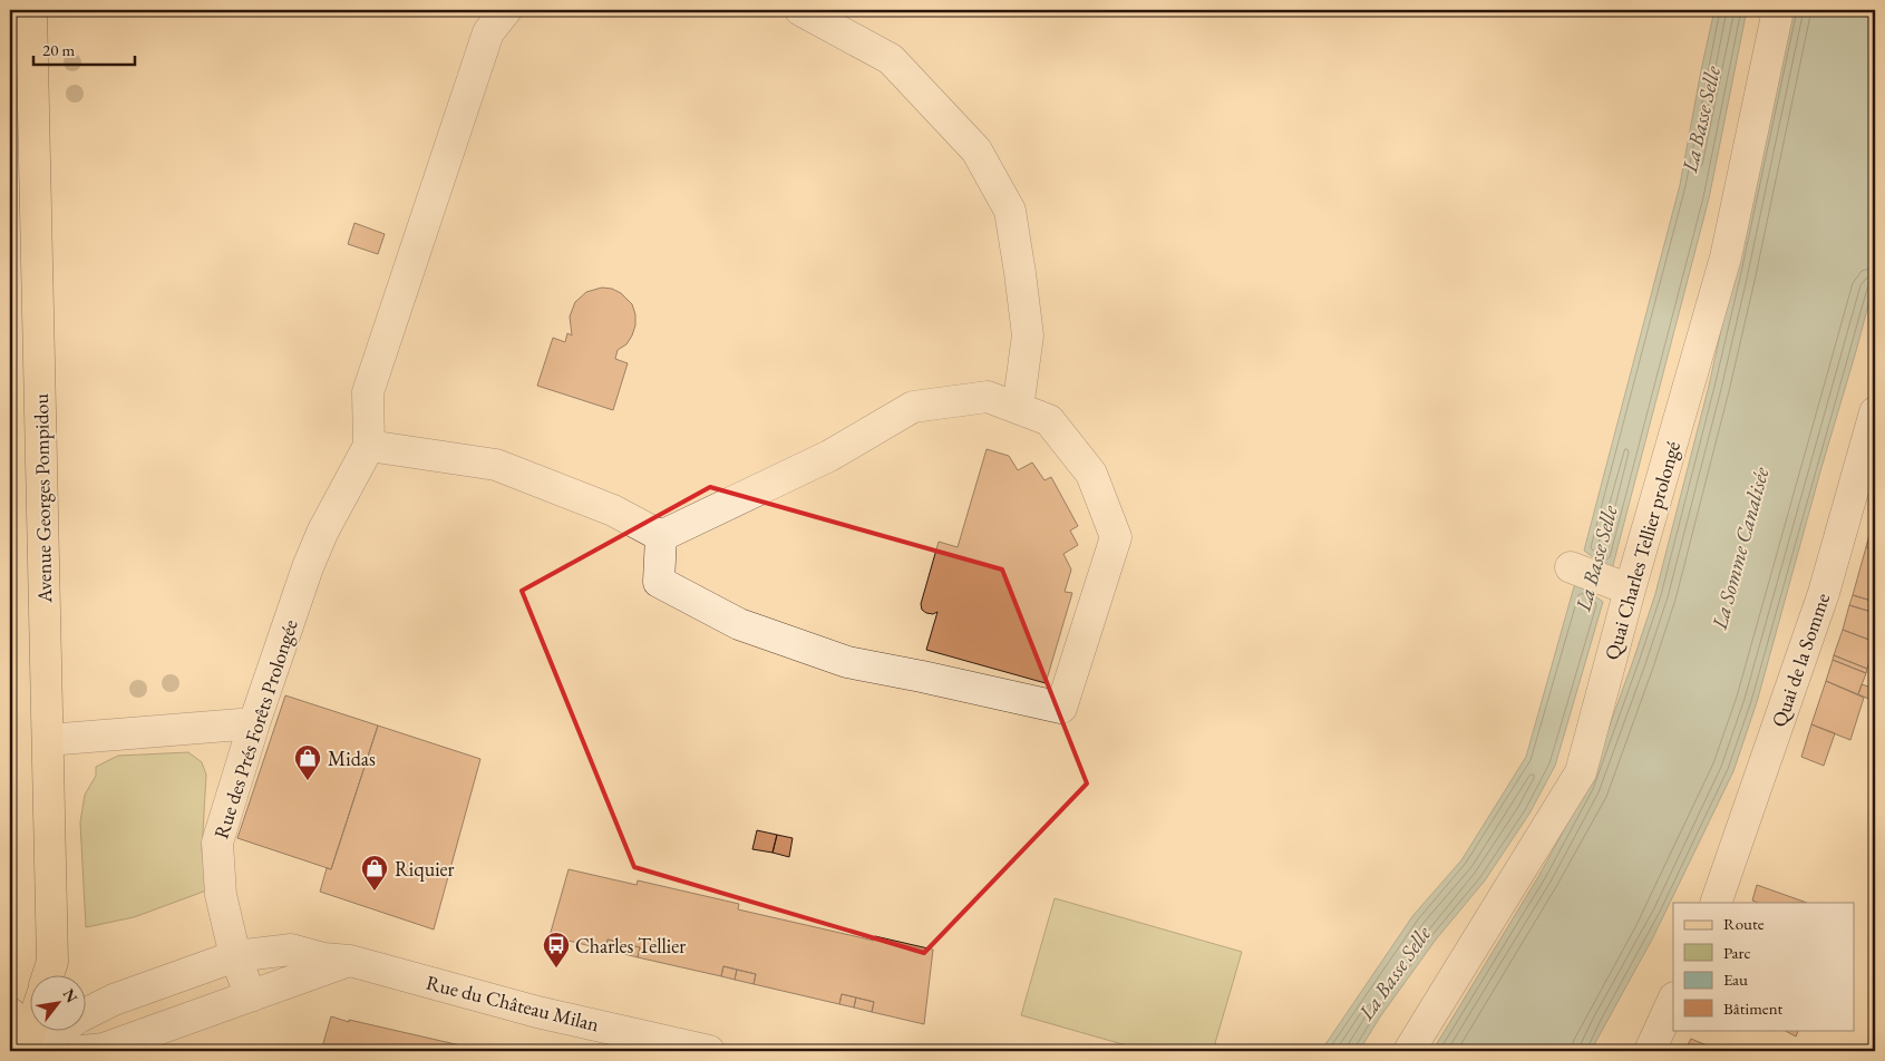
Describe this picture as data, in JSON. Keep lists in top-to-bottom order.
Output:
{
  "streets": {
    "main road": ["Avenue Georges Pompidou"],
    "street": [
      "Quai Charles Tellier prolongé",
      "Quai de la Somme",
      "Rue des Prés Forêts Prolongée",
      "Rue du Château Milan"
    ]
  },
  "crossings": [
    ["Rue des Prés Forêts Prolongée", "Rue du Château Milan"]
  ],
  "water": ["La Basse Selle", "La Somme Canalisée"],
  "places": {
    "shop": ["Midas", "Riquier"],
    "bus stop": ["Charles Tellier"]
  },
  "legend": [
    "Route",
    "Parc",
    "Eau",
    "Bâtiment"
  ],
  "scale_bar": "20 m",
  "north": "top right"
}
